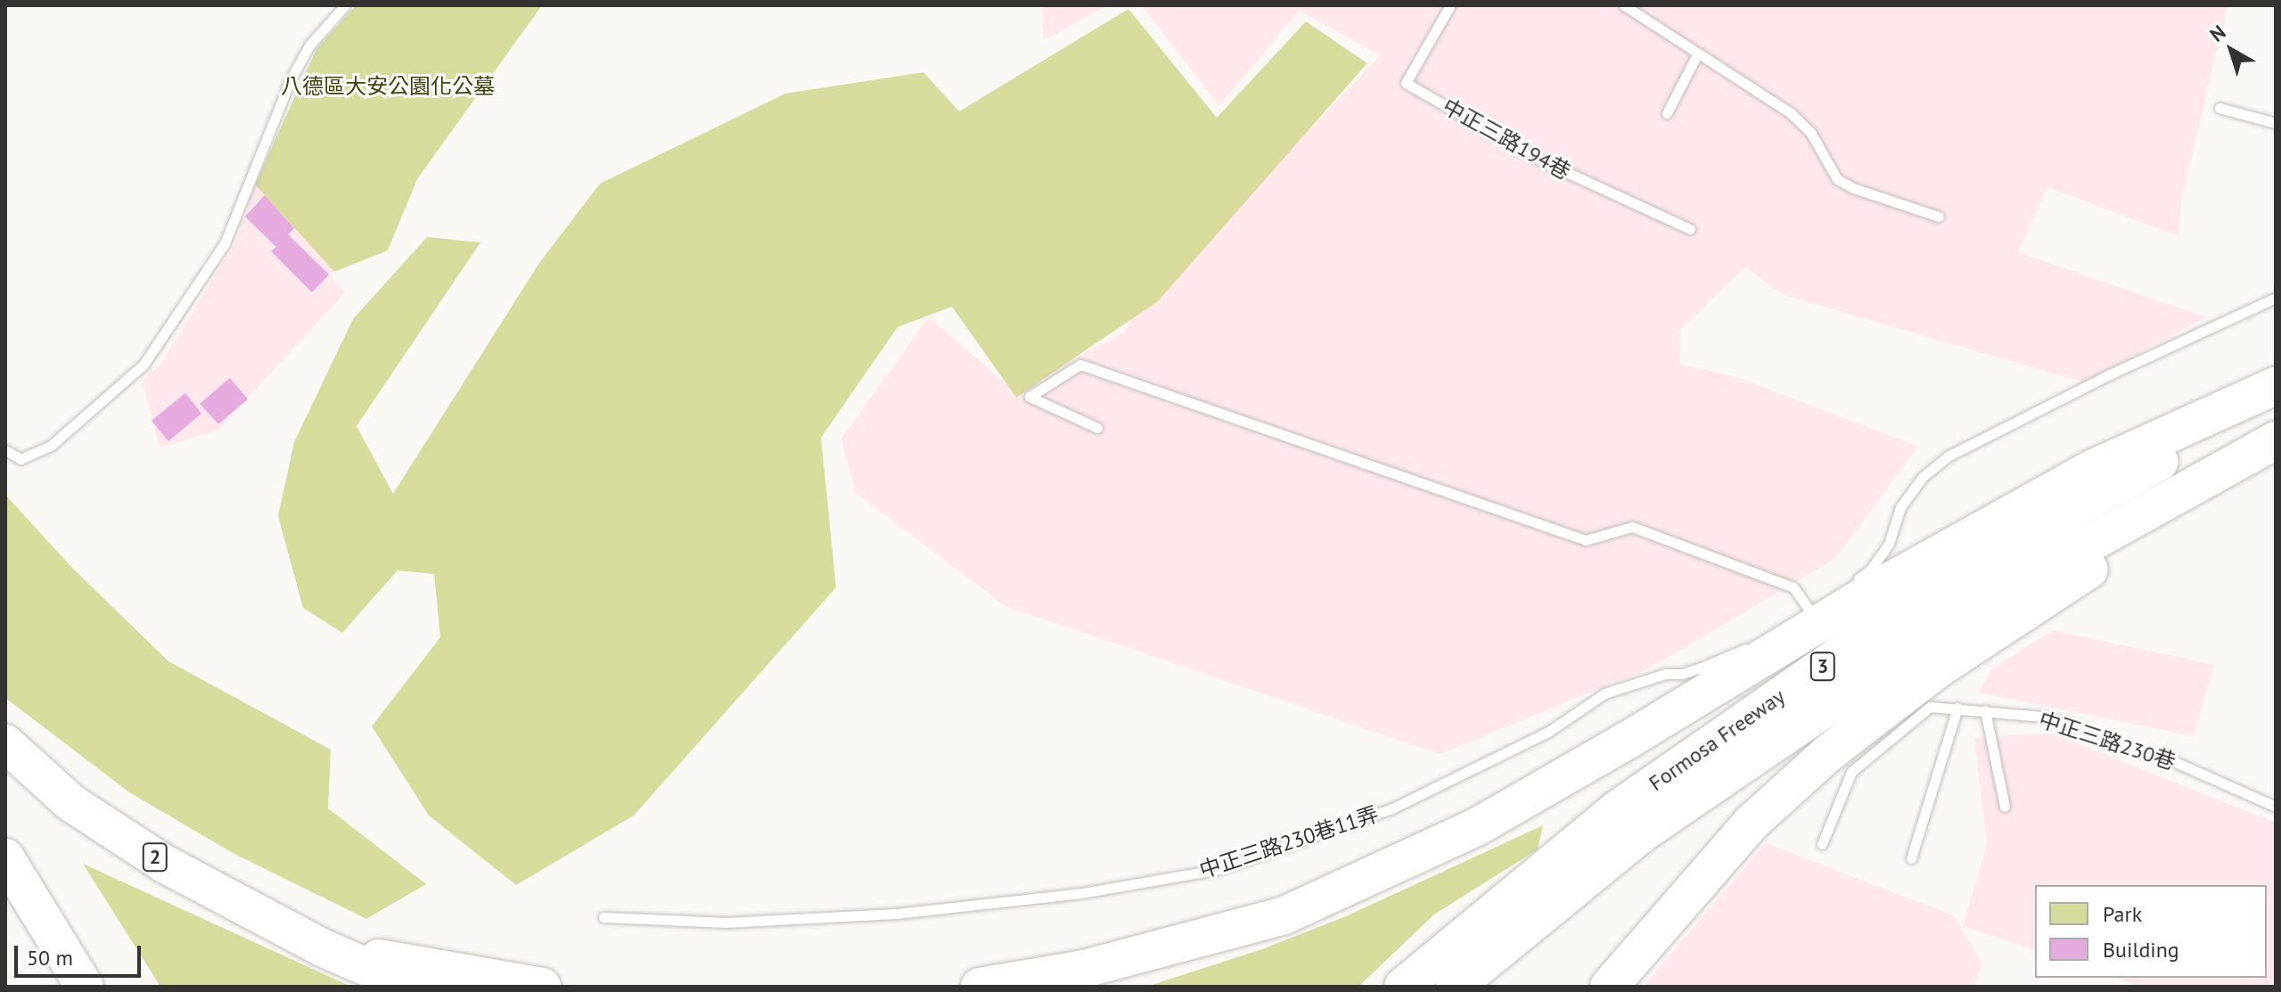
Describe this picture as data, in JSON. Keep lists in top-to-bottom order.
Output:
{
  "streets": {
    "highway": ["3", "Formosa Freeway", "2"],
    "lane": ["中正三路194巷", "中正三路230巷", "中正三路230巷11弄"]
  },
  "parks": ["八德區大安公園化公墓"],
  "legend": ["Park", "Building"],
  "scale_bar": "50 m",
  "north": "top left"
}
